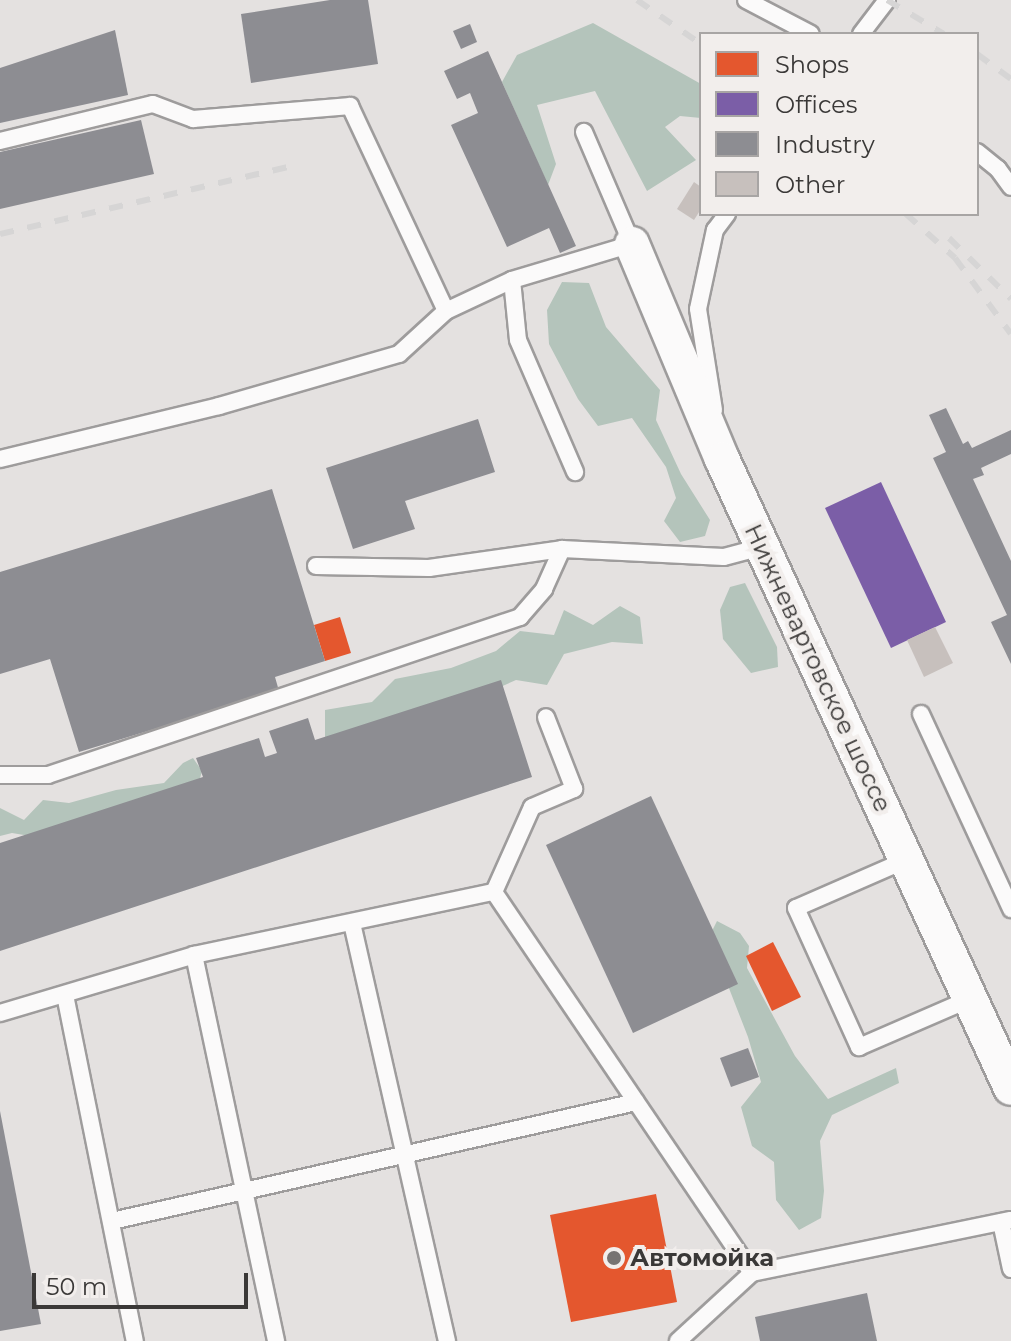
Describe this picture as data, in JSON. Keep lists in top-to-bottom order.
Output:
{
  "streets": {
    "street": ["Нижневартовское шоссе"]
  },
  "places": ["Автомойка"],
  "legend": [
    "Shops",
    "Offices",
    "Industry",
    "Other"
  ],
  "scale_bar": "50 m"
}
